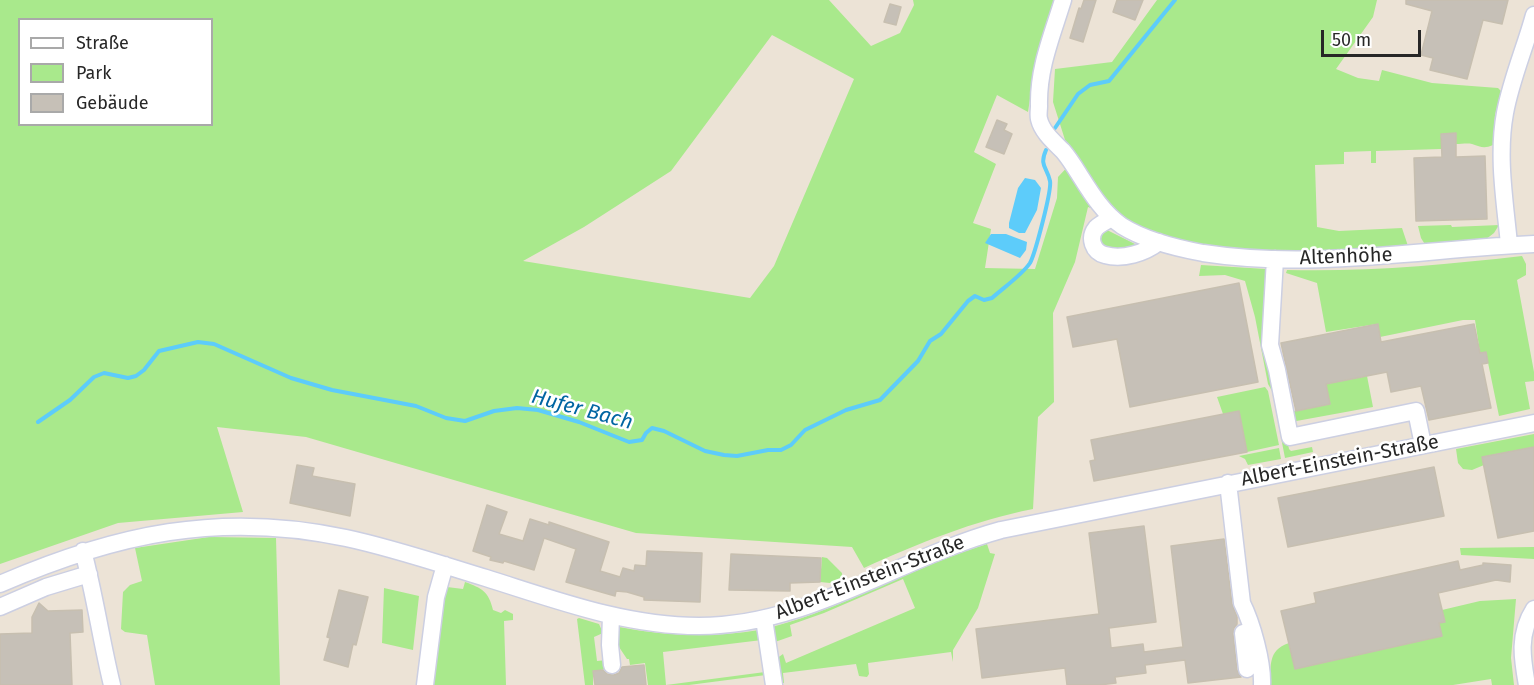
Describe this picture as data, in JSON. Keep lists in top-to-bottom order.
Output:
{
  "streets": {
    "street": ["Altenhöhe", "Albert-Einstein-Straße"]
  },
  "water": ["Hufer Bach"],
  "legend": ["Straße", "Park", "Gebäude"],
  "scale_bar": "50 m"
}
